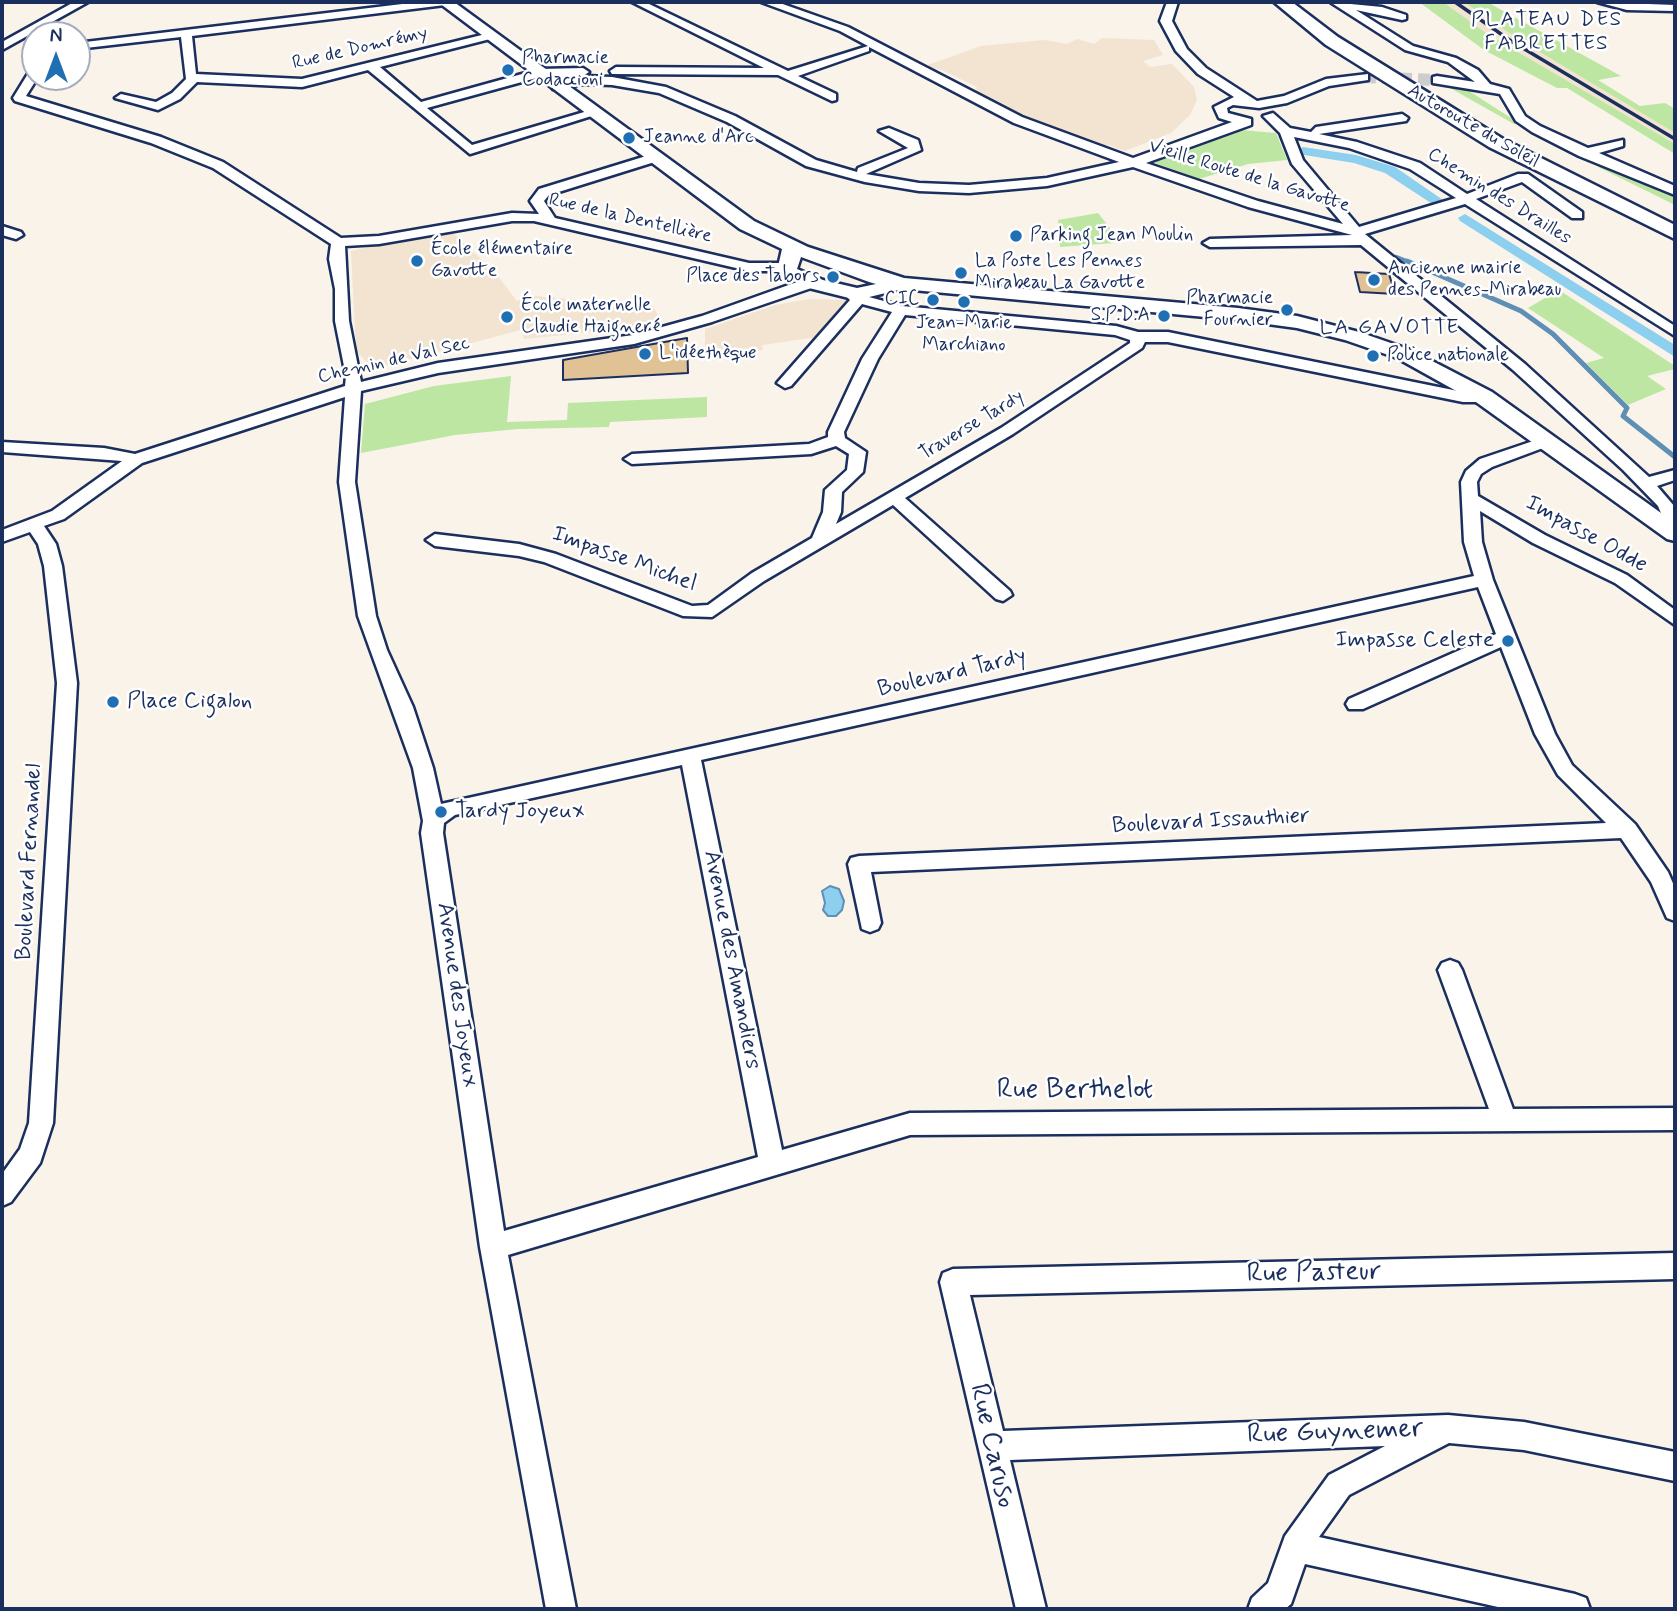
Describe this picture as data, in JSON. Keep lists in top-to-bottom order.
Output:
{
  "streets": {
    "highway": ["Autoroute du Soleil"],
    "street": [
      "Rue de Domrémy",
      "Vieille Route de la Gavotte",
      "Chemin des Drailles",
      "Rue de la Dentellière",
      "Chemin de Val Sec",
      "Traverse Tardy",
      "Impasse Odde",
      "Impasse Michel",
      "Boulevard Tardy",
      "Boulevard Issauthier",
      "Boulevard Fernandel",
      "Avenue des Amandiers",
      "Avenue des Joyeux",
      "Rue Berthelot",
      "Rue Pasteur",
      "Rue Guynemer",
      "Rue Caruso"
    ]
  },
  "crossings": [
    ["Rue de la Dentellière", "Avenue des Joyeux"],
    ["Chemin de Val Sec", "Boulevard Fernandel"],
    ["Chemin de Val Sec", "Avenue des Joyeux"],
    ["Traverse Tardy", "Impasse Michel"],
    ["Boulevard Tardy", "Avenue des Amandiers"],
    ["Boulevard Tardy", "Avenue des Joyeux"],
    ["Avenue des Amandiers", "Rue Berthelot"],
    ["Avenue des Joyeux", "Rue Berthelot"],
    ["Rue Pasteur", "Rue Caruso"],
    ["Rue Guynemer", "Rue Caruso"]
  ],
  "districts": ["PLATEAU DES FABRETTES", "LA GAVOTTE"],
  "places": [
    "Pharmacie Codaccioni",
    "Jeanne d'Arc",
    "Parking Jean Moulin",
    "École élémentaire Gavotte",
    "La Poste Les Pennes Mirabeau La Gavotte",
    "Place des Tabors",
    "Ancienne mairie des Pennes-Mirabeau",
    "CIC",
    "Jean-Marie Marchiano",
    "Pharmacie Fournier",
    "S.P.D.A",
    "École maternelle Claudie Haigneré",
    "L'idéethèque",
    "Police nationale",
    "Impasse Celeste",
    "Place Cigalon",
    "Tardy Joyeux"
  ],
  "north": "top"
}
